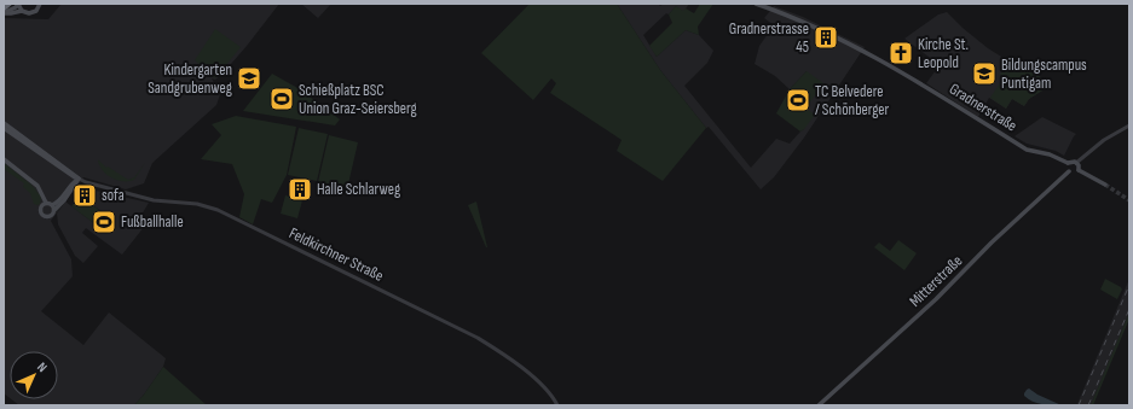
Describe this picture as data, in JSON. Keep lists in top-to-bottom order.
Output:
{
  "streets": {
    "main road": ["Gradnerstraße", "Feldkirchner Straße", "Mitterstraße"]
  },
  "crossings": [
    ["Gradnerstraße", "Mitterstraße"]
  ],
  "places": {
    "building": ["Gradnerstrasse 45", "Halle Schlarweg", "sofa"],
    "church": ["Kirche St. Leopold"],
    "school or university": ["Bildungscampus Puntigam", "Kindergarten Sandgrubenweg"],
    "sports": ["Schießplatz BSC Union Graz-Seiersberg", "TC Belvedere / Schönberger", "Fußballhalle"]
  },
  "north": "top right"
}
